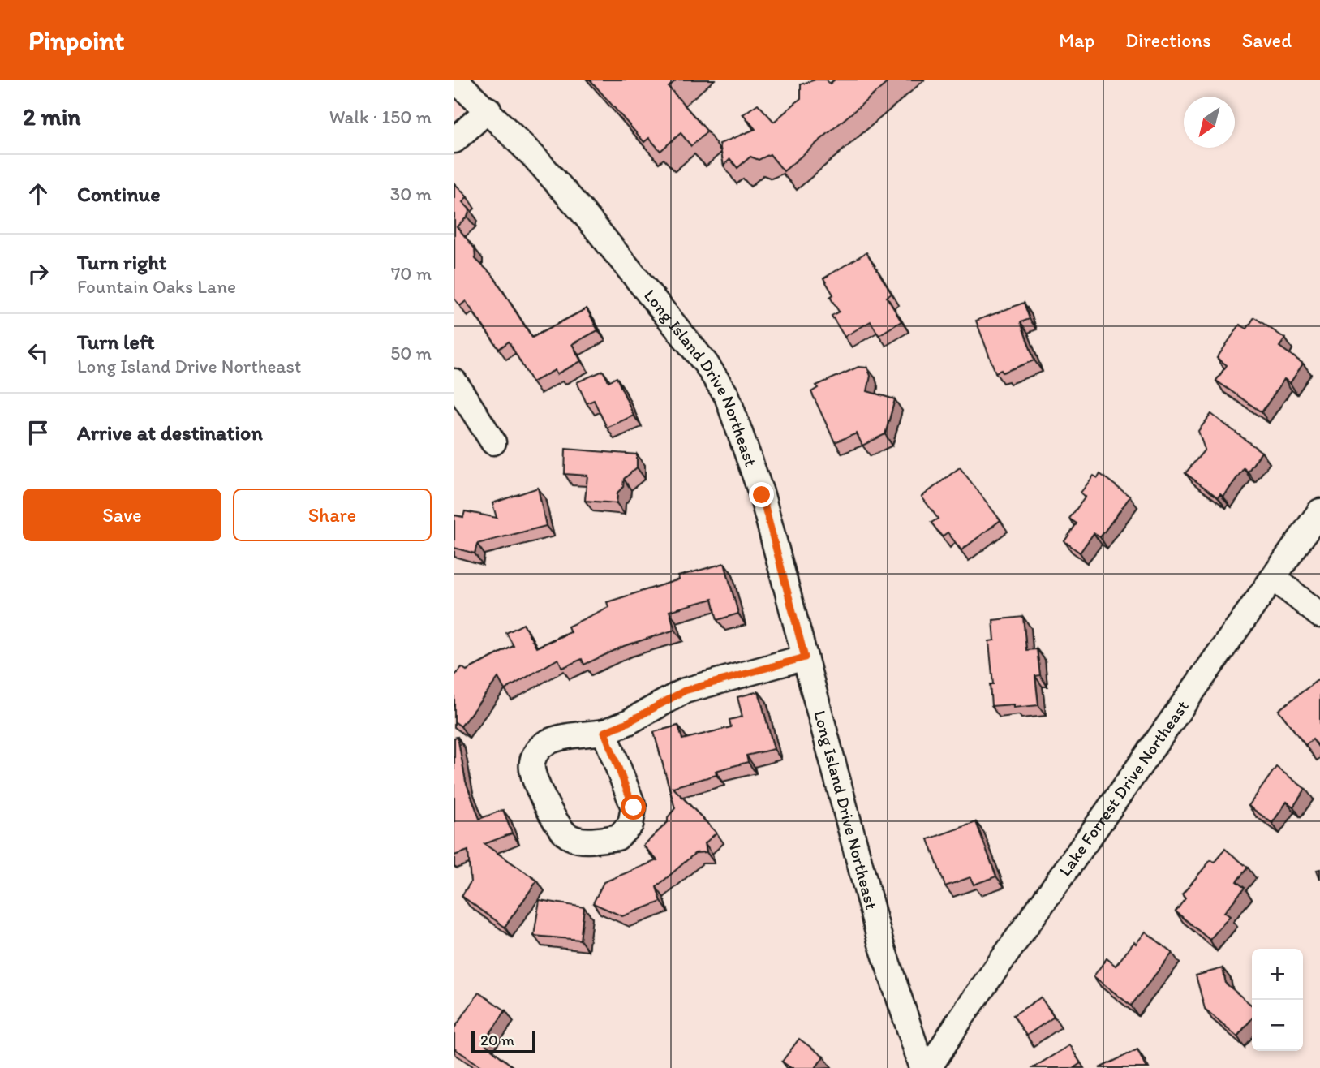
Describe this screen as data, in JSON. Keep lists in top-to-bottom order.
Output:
{
  "streets": {
    "street": ["Long Island Drive Northeast", "Lake Forrest Drive Northeast"]
  },
  "scale_bar": "20 m",
  "north": "bottom left",
  "page": {
    "header": "Pinpoint",
    "nav": ["Map", "Directions", "Saved"],
    "heading": ["2 min", "Walk · 150 m"],
    "list": [
      ["Continue", "30 m"],
      ["Turn right", "Fountain Oaks Lane", "70 m"],
      ["Turn left", "Long Island Drive Northeast", "50 m"],
      "Arrive at destination"
    ],
    "buttons": ["Save", "Share"],
    "map_buttons": ["+", "−"],
    "scale": "20 m"
  }
}
